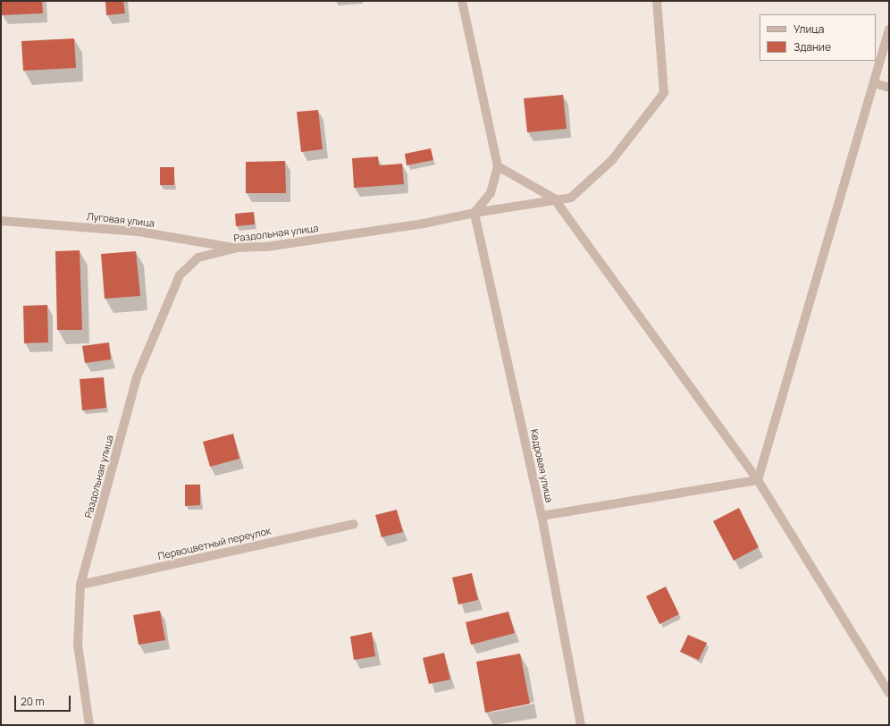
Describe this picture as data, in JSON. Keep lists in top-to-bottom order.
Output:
{
  "streets": {
    "street": [
      "Луговая улица",
      "Раздольная улица",
      "Кедровая улица",
      "Первоцветный переулок"
    ]
  },
  "crossings": [
    ["Луговая улица", "Раздольная улица"],
    ["Раздольная улица", "Кедровая улица"],
    ["Раздольная улица", "Первоцветный переулок"]
  ],
  "legend": ["Улица", "Здание"],
  "scale_bar": "20 m"
}
